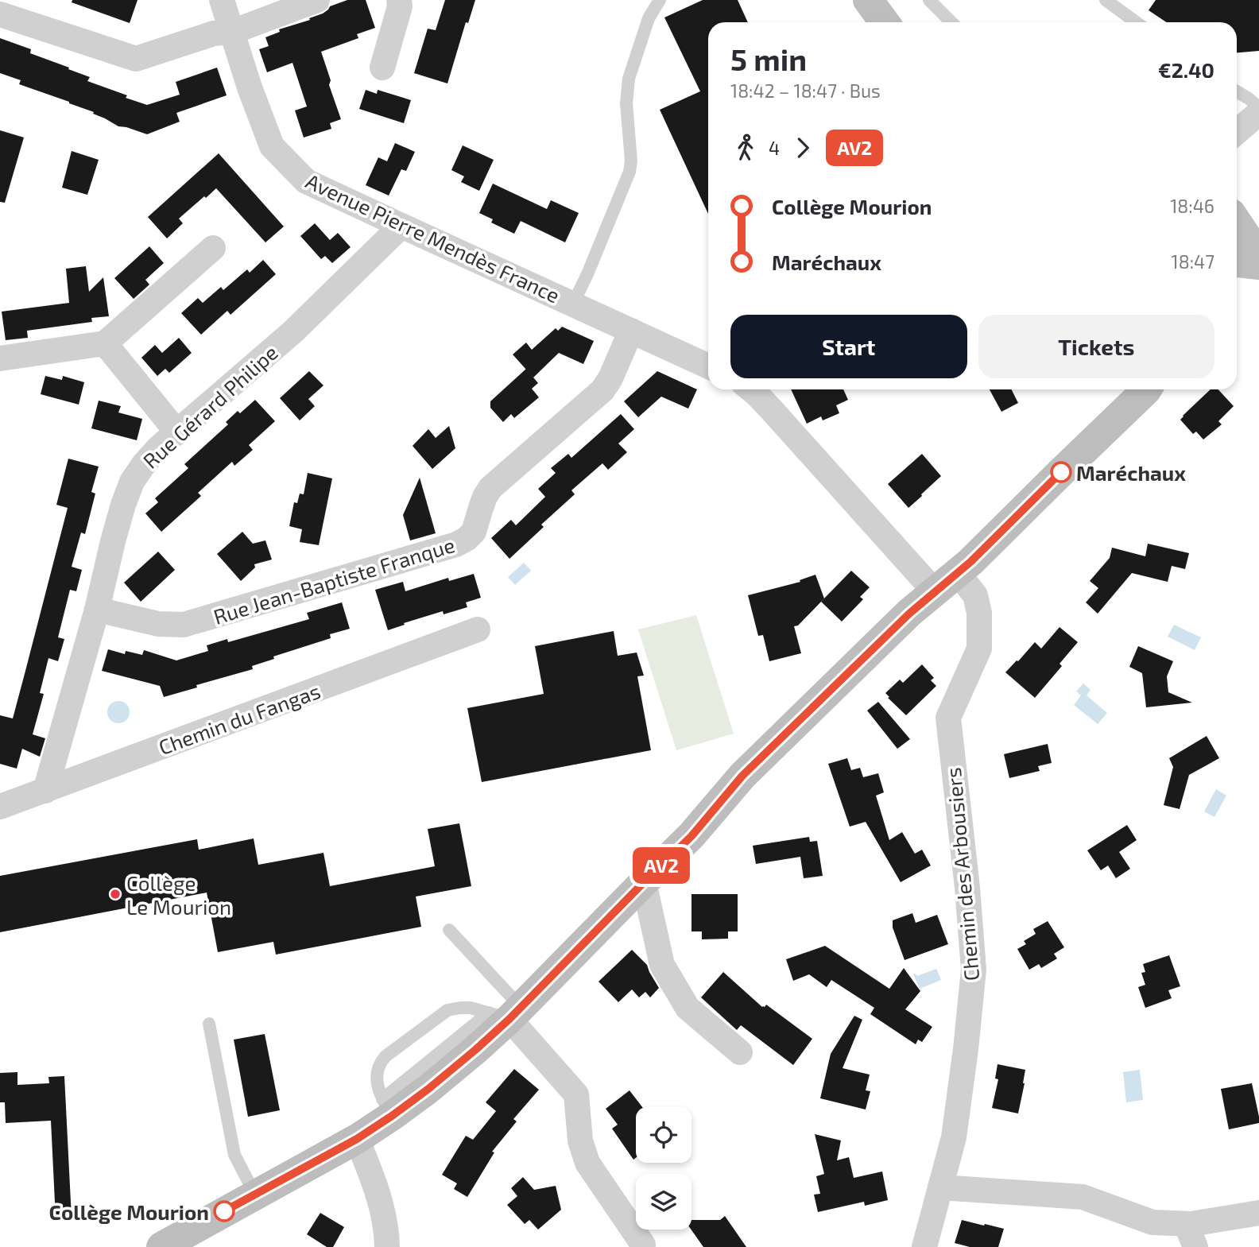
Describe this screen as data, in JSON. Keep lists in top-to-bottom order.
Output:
{
  "streets": {
    "street": [
      "Avenue Pierre Mendès France",
      "Rue Gérard Philipe",
      "Rue Jean-Baptiste Franque",
      "Chemin du Fangas",
      "Chemin des Arbousiers"
    ]
  },
  "crossings": [
    ["Avenue Pierre Mendès France", "Rue Gérard Philipe"],
    ["Avenue Pierre Mendès France", "Rue Jean-Baptiste Franque"],
    ["Rue Gérard Philipe", "Rue Jean-Baptiste Franque"],
    ["Rue Gérard Philipe", "Chemin du Fangas"]
  ],
  "places": ["Maréchaux", "Collège Le Mourion", "Collège Mourion"],
  "lines": ["bus line AV2"],
  "page": {
    "on_map": "AV2",
    "heading": ["5 min", "18:42 – 18:47 · Bus", "€2.40"],
    "legs": ["4", "AV2"],
    "list": [
      {
        "name": "Collège Mourion",
        "value": "18:46"
      },
      {
        "name": "Maréchaux",
        "value": "18:47"
      }
    ],
    "buttons": ["Start", "Tickets"]
  }
}
